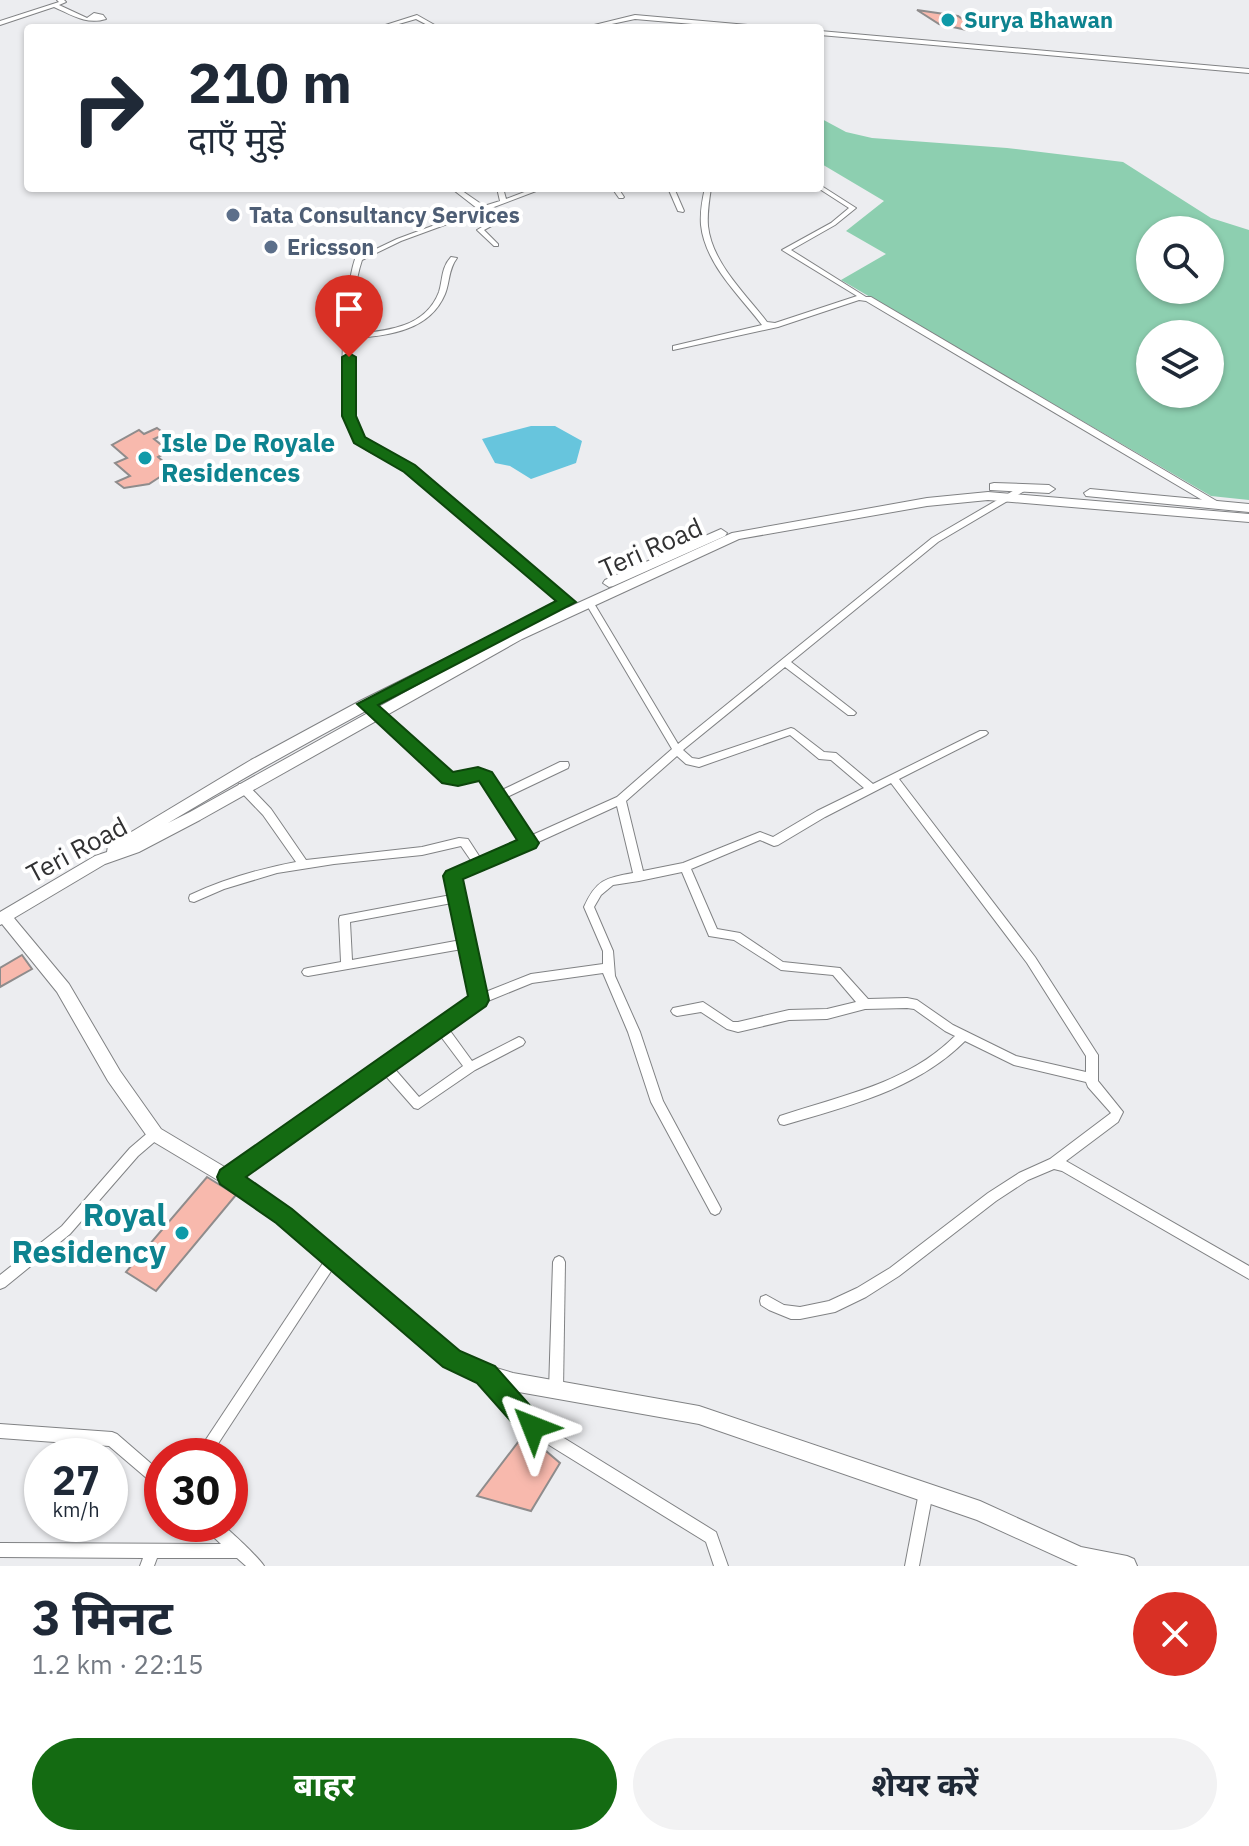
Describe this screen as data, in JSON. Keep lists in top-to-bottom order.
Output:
{
  "streets": {
    "street": ["Teri Road"]
  },
  "places": [
    "Surya Bhawan",
    "Tata Consultancy Services",
    "Ericsson",
    "Isle De Royale Residences",
    "Royal Residency"
  ],
  "page": {
    "turn": ["210 m", "दाएँ मुड़ें"],
    "speed": "27 km/h",
    "limit": "30",
    "heading": ["3 मिनट", "1.2 km · 22:15"],
    "buttons": ["बाहर", "शेयर करें"]
  }
}
